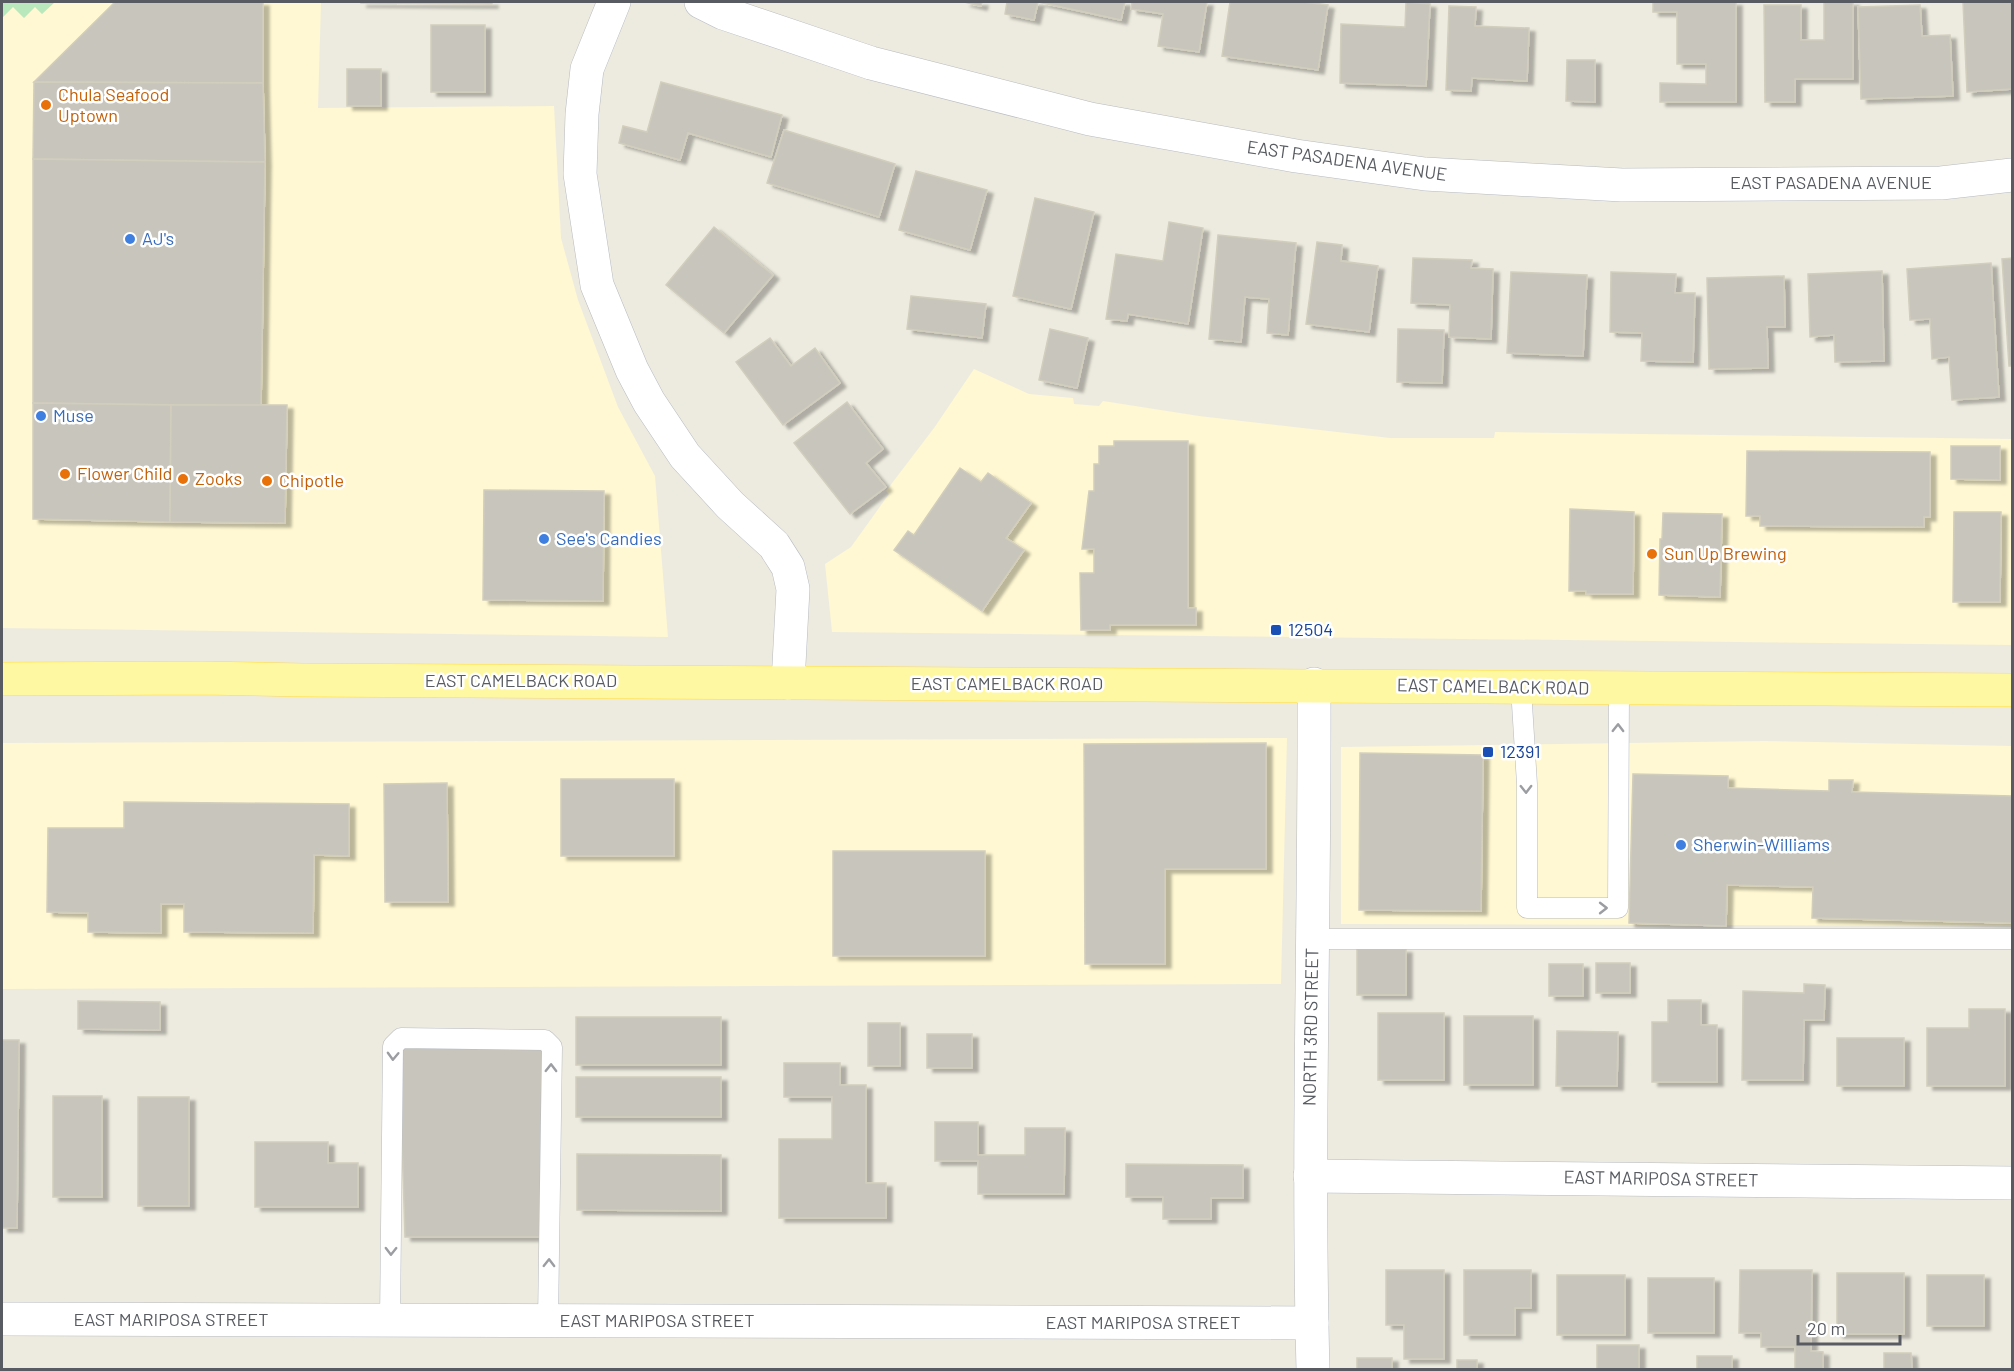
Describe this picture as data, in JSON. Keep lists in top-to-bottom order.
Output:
{
  "streets": {
    "main road": ["EAST CAMELBACK ROAD"],
    "street": ["EAST PASADENA AVENUE", "NORTH 3RD STREET", "EAST MARIPOSA STREET"]
  },
  "crossings": [
    ["EAST CAMELBACK ROAD", "NORTH 3RD STREET"],
    ["NORTH 3RD STREET", "EAST MARIPOSA STREET"]
  ],
  "places": {
    "other": [
      "Chula Seafood Uptown",
      "AJ's",
      "Muse",
      "Flower Child",
      "Zooks",
      "Chipotle",
      "See's Candies",
      "Sun Up Brewing",
      "Sherwin-Williams"
    ],
    "transit": ["12504", "12391"]
  },
  "scale_bar": "20 m"
}
